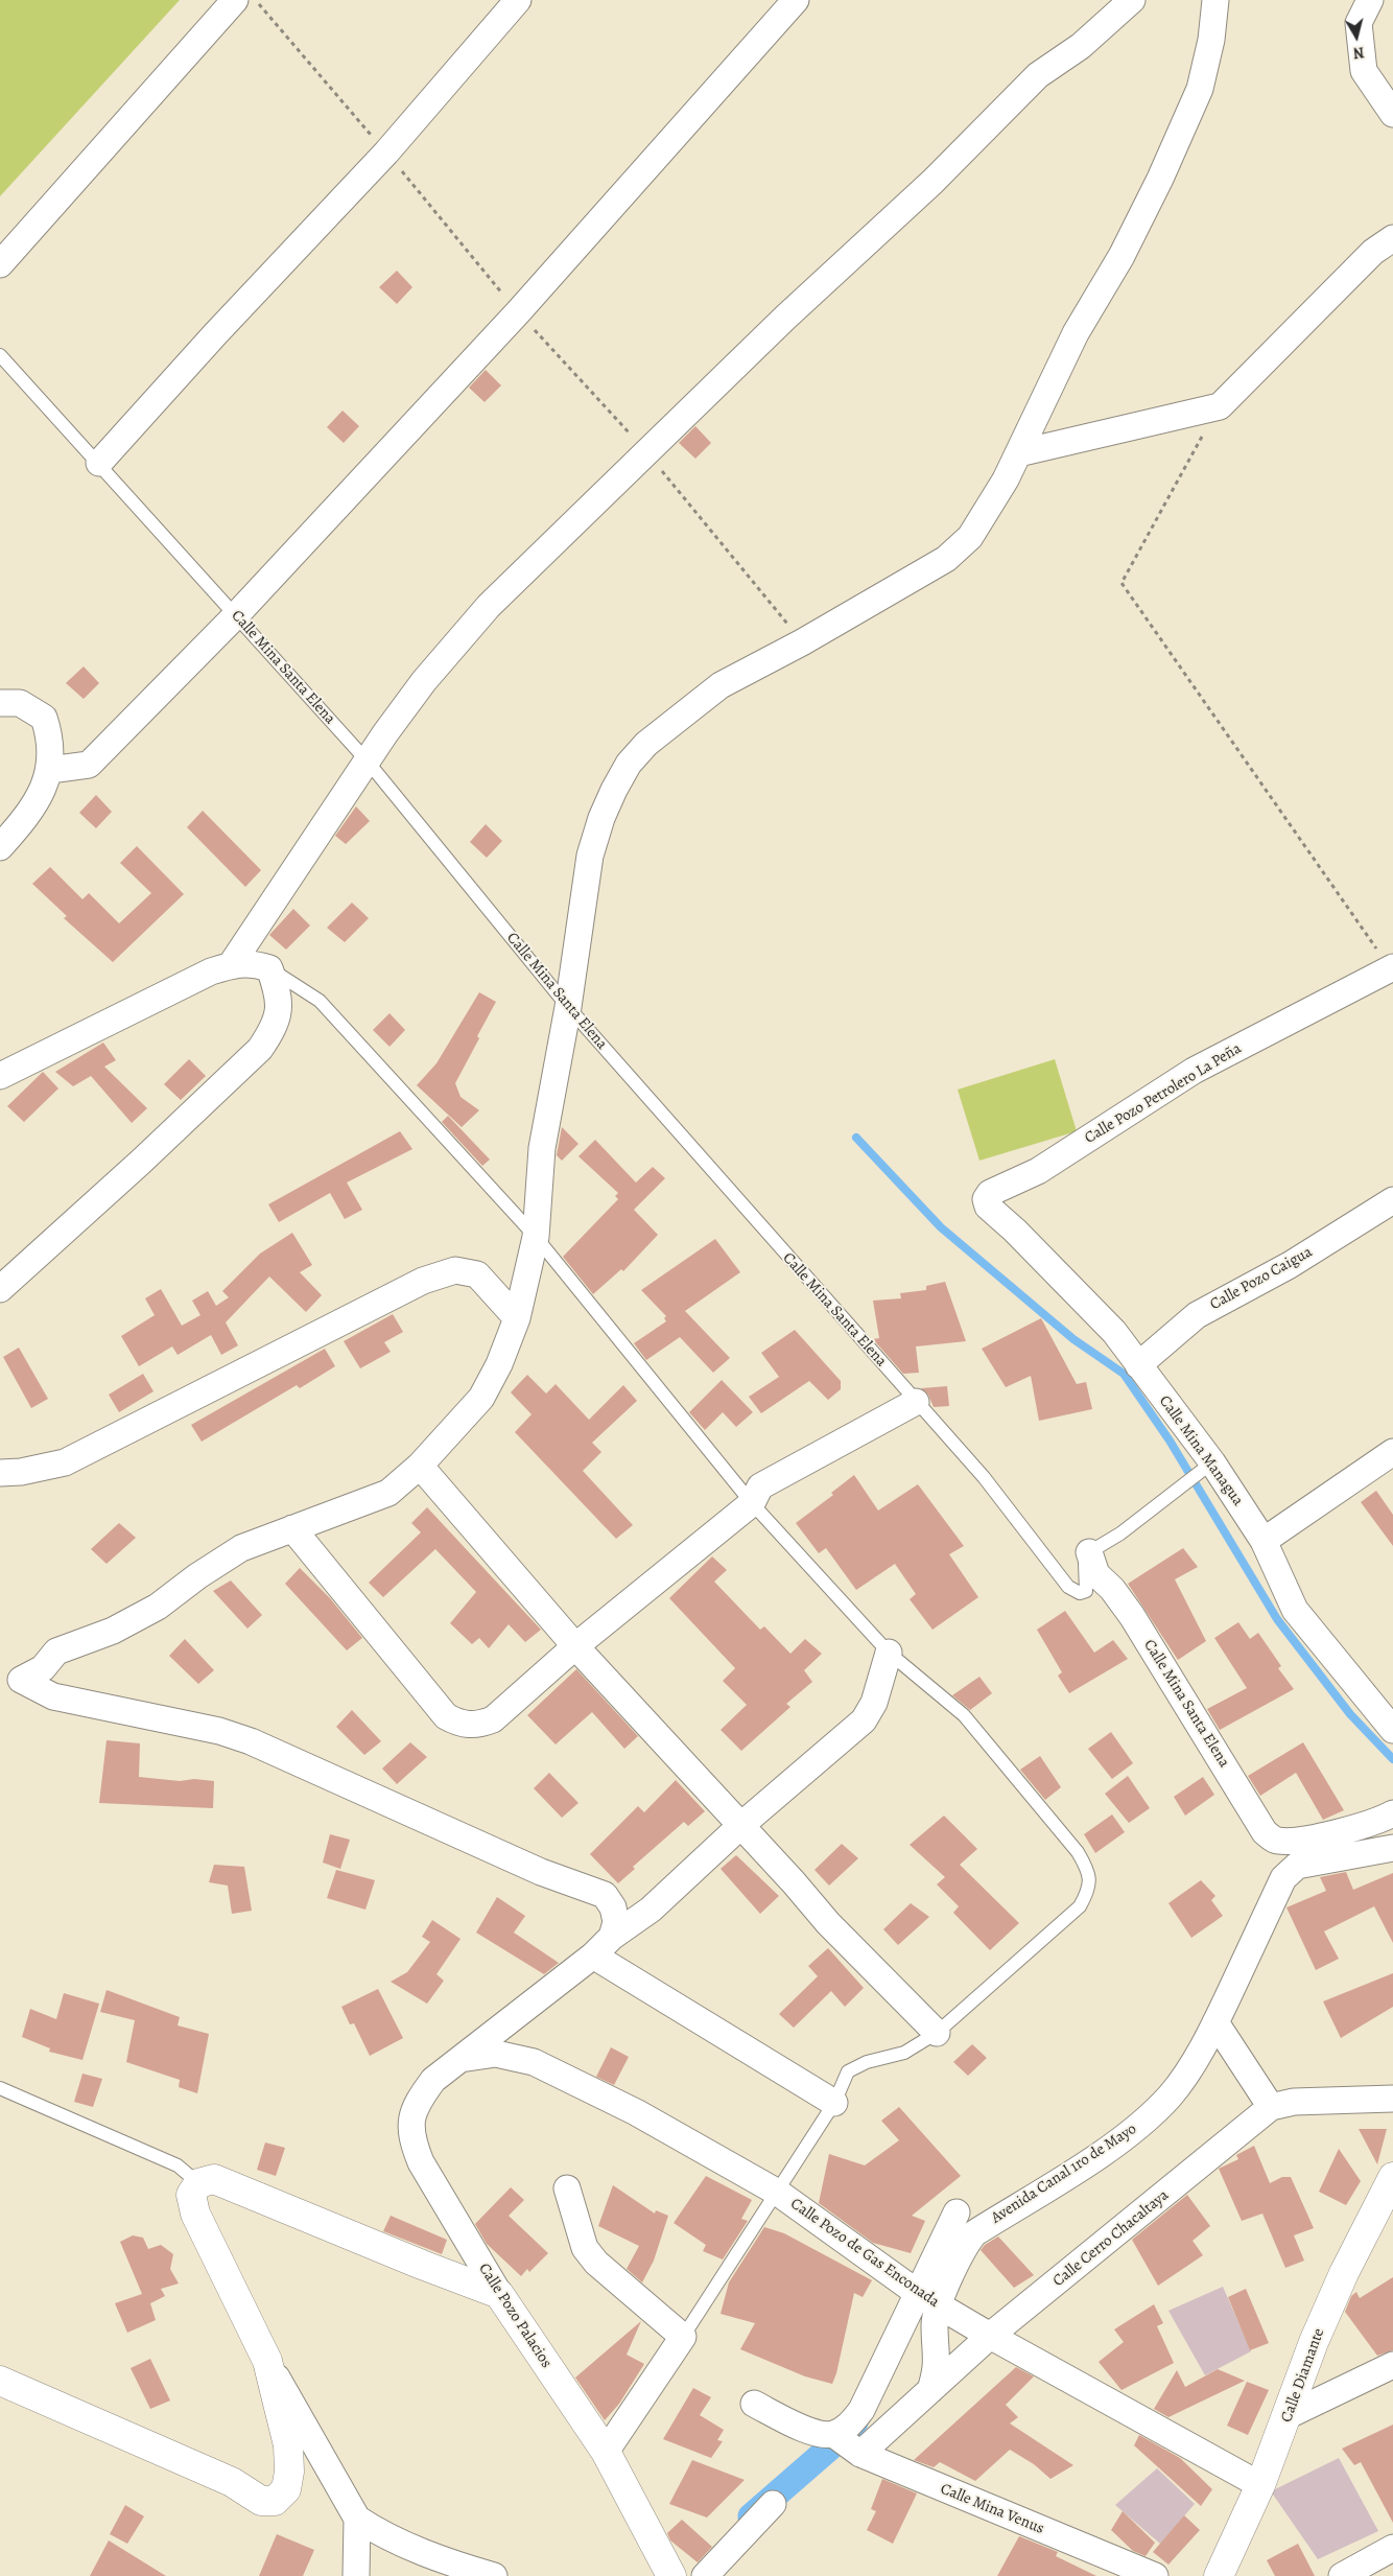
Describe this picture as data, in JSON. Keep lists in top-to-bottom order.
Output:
{
  "streets": {
    "street": [
      "Calle Mina Santa Elena",
      "Calle Pozo Petrolero La Peña",
      "Calle Pozo Caigua",
      "Calle Mina Managua",
      "Avenida Canal 1ro de Mayo",
      "Calle Cerro Chacaltaya",
      "Calle Pozo de Gas Enconada",
      "Calle Pozo Palacios",
      "Calle Diamante",
      "Calle Mina Venus"
    ]
  },
  "crossings": [
    ["Calle Pozo Petrolero La Peña", "Calle Mina Managua"],
    ["Calle Pozo Caigua", "Calle Mina Managua"],
    ["Avenida Canal 1ro de Mayo", "Calle Cerro Chacaltaya"],
    ["Avenida Canal 1ro de Mayo", "Calle Pozo de Gas Enconada"],
    ["Calle Cerro Chacaltaya", "Calle Pozo de Gas Enconada"],
    ["Calle Cerro Chacaltaya", "Calle Mina Venus"],
    ["Calle Pozo de Gas Enconada", "Calle Pozo Palacios"],
    ["Calle Pozo de Gas Enconada", "Calle Diamante"]
  ],
  "north": "bottom"
}
